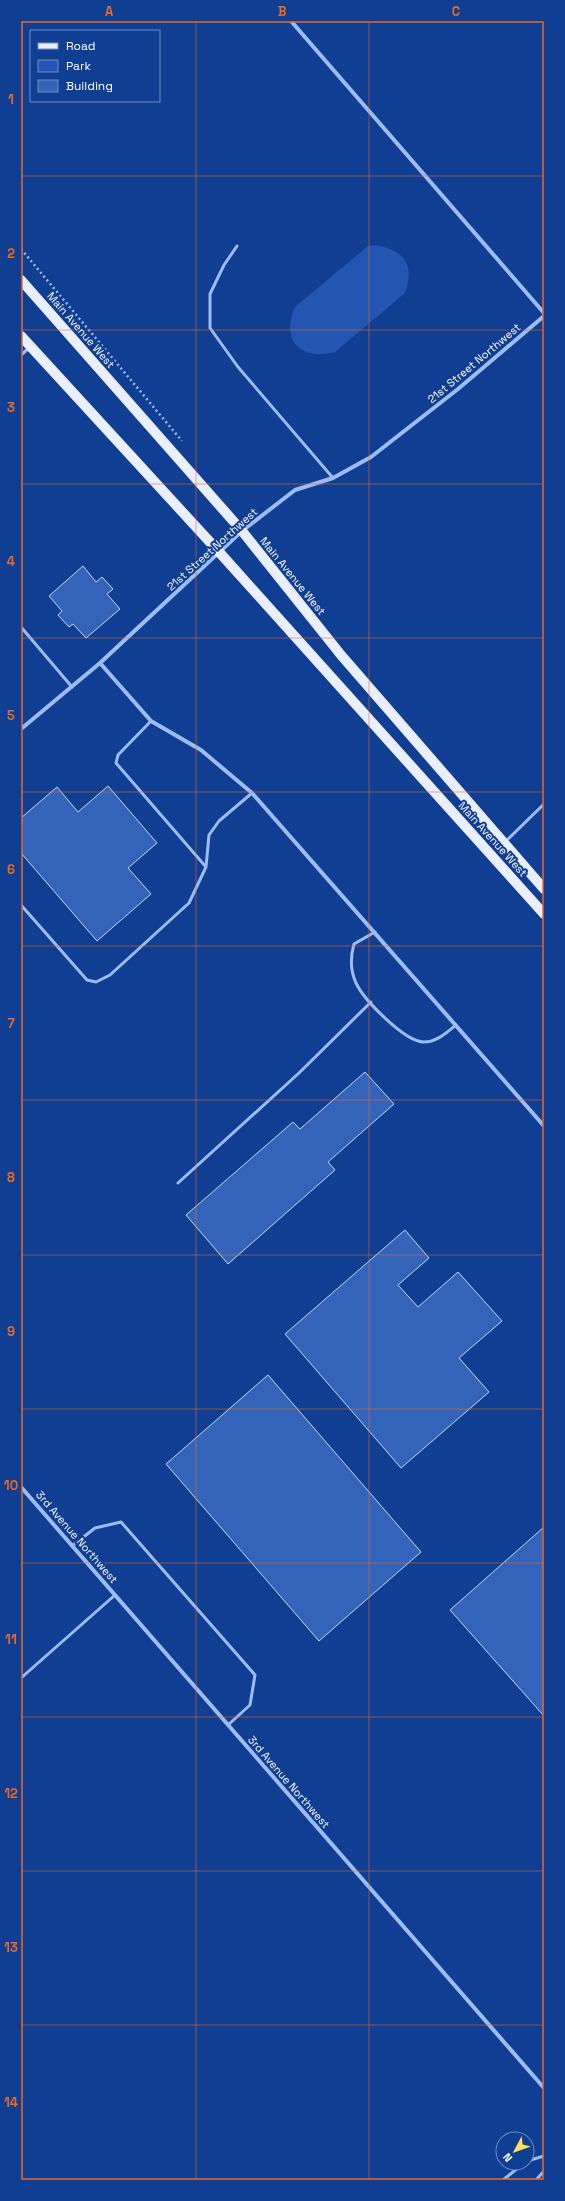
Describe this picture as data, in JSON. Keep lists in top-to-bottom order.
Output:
{
  "streets": {
    "main road": ["Main Avenue West"],
    "street": ["21st Street Northwest", "3rd Avenue Northwest"]
  },
  "crossings": [
    ["Main Avenue West", "21st Street Northwest"]
  ],
  "legend": ["Road", "Park", "Building"],
  "north": "bottom left",
  "grid": {
    "columns": ["A", "B", "C"],
    "rows": [
      "1",
      "2",
      "3",
      "4",
      "5",
      "6",
      "7",
      "8",
      "9",
      "10",
      "11",
      "12",
      "13",
      "14"
    ]
  }
}
